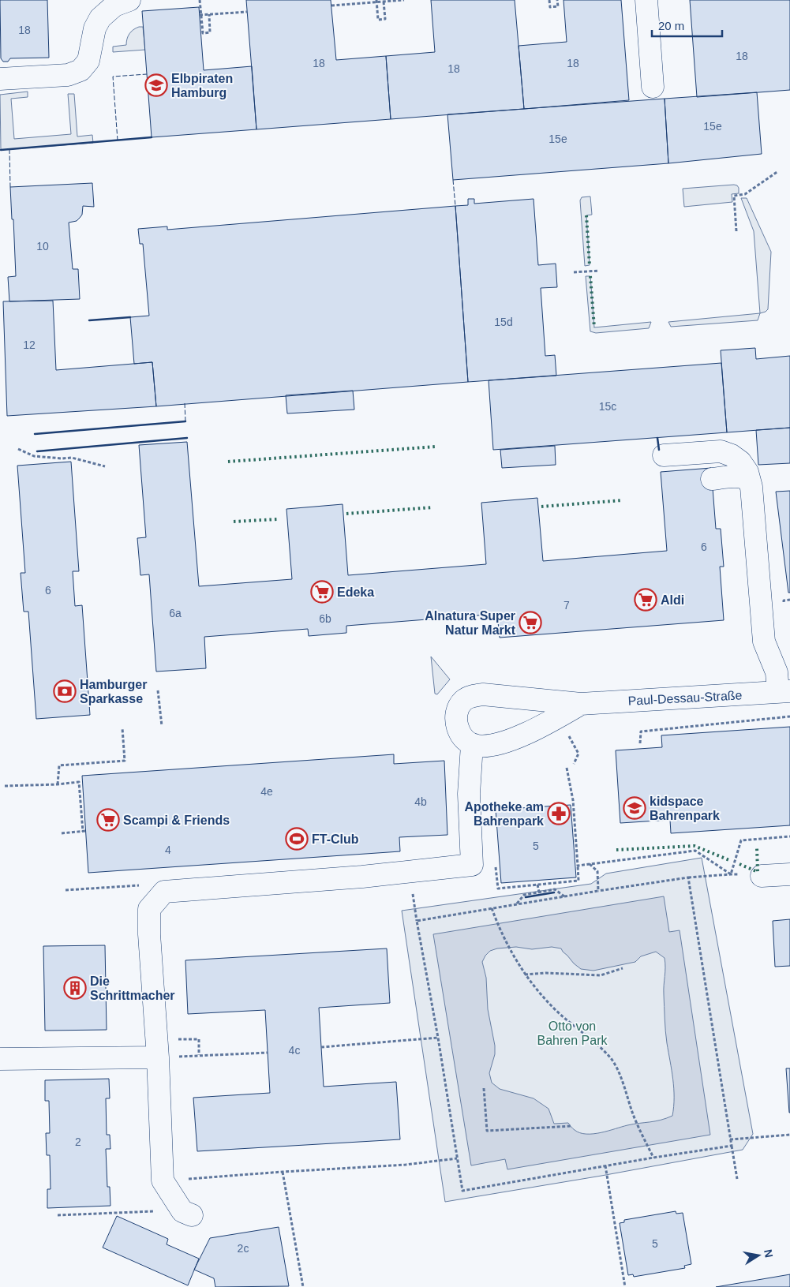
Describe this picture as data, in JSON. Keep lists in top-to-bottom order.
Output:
{
  "streets": {
    "street": ["Paul-Dessau-Straße"]
  },
  "parks": ["Otto von Bahren Park"],
  "places": {
    "school or university": ["Elbpiraten Hamburg", "kidspace Bahrenpark"],
    "supermarket": [
      "Edeka",
      "Aldi",
      "Alnatura Super Natur Markt",
      "Scampi & Friends"
    ],
    "bank": ["Hamburger Sparkasse"],
    "pharmacy": ["Apotheke am Bahrenpark"],
    "sports": ["FT-Club"],
    "building": ["Die Schrittmacher"]
  },
  "house_numbers": [
    "18",
    "18",
    "18",
    "18",
    "18",
    "15e",
    "15e",
    "10",
    "15d",
    "12",
    "15c",
    "6",
    "6",
    "7",
    "6a",
    "6b",
    "4e",
    "4b",
    "5",
    "4",
    "4c",
    "2",
    "5",
    "2c"
  ],
  "scale_bar": "20 m",
  "north": "right"
}
